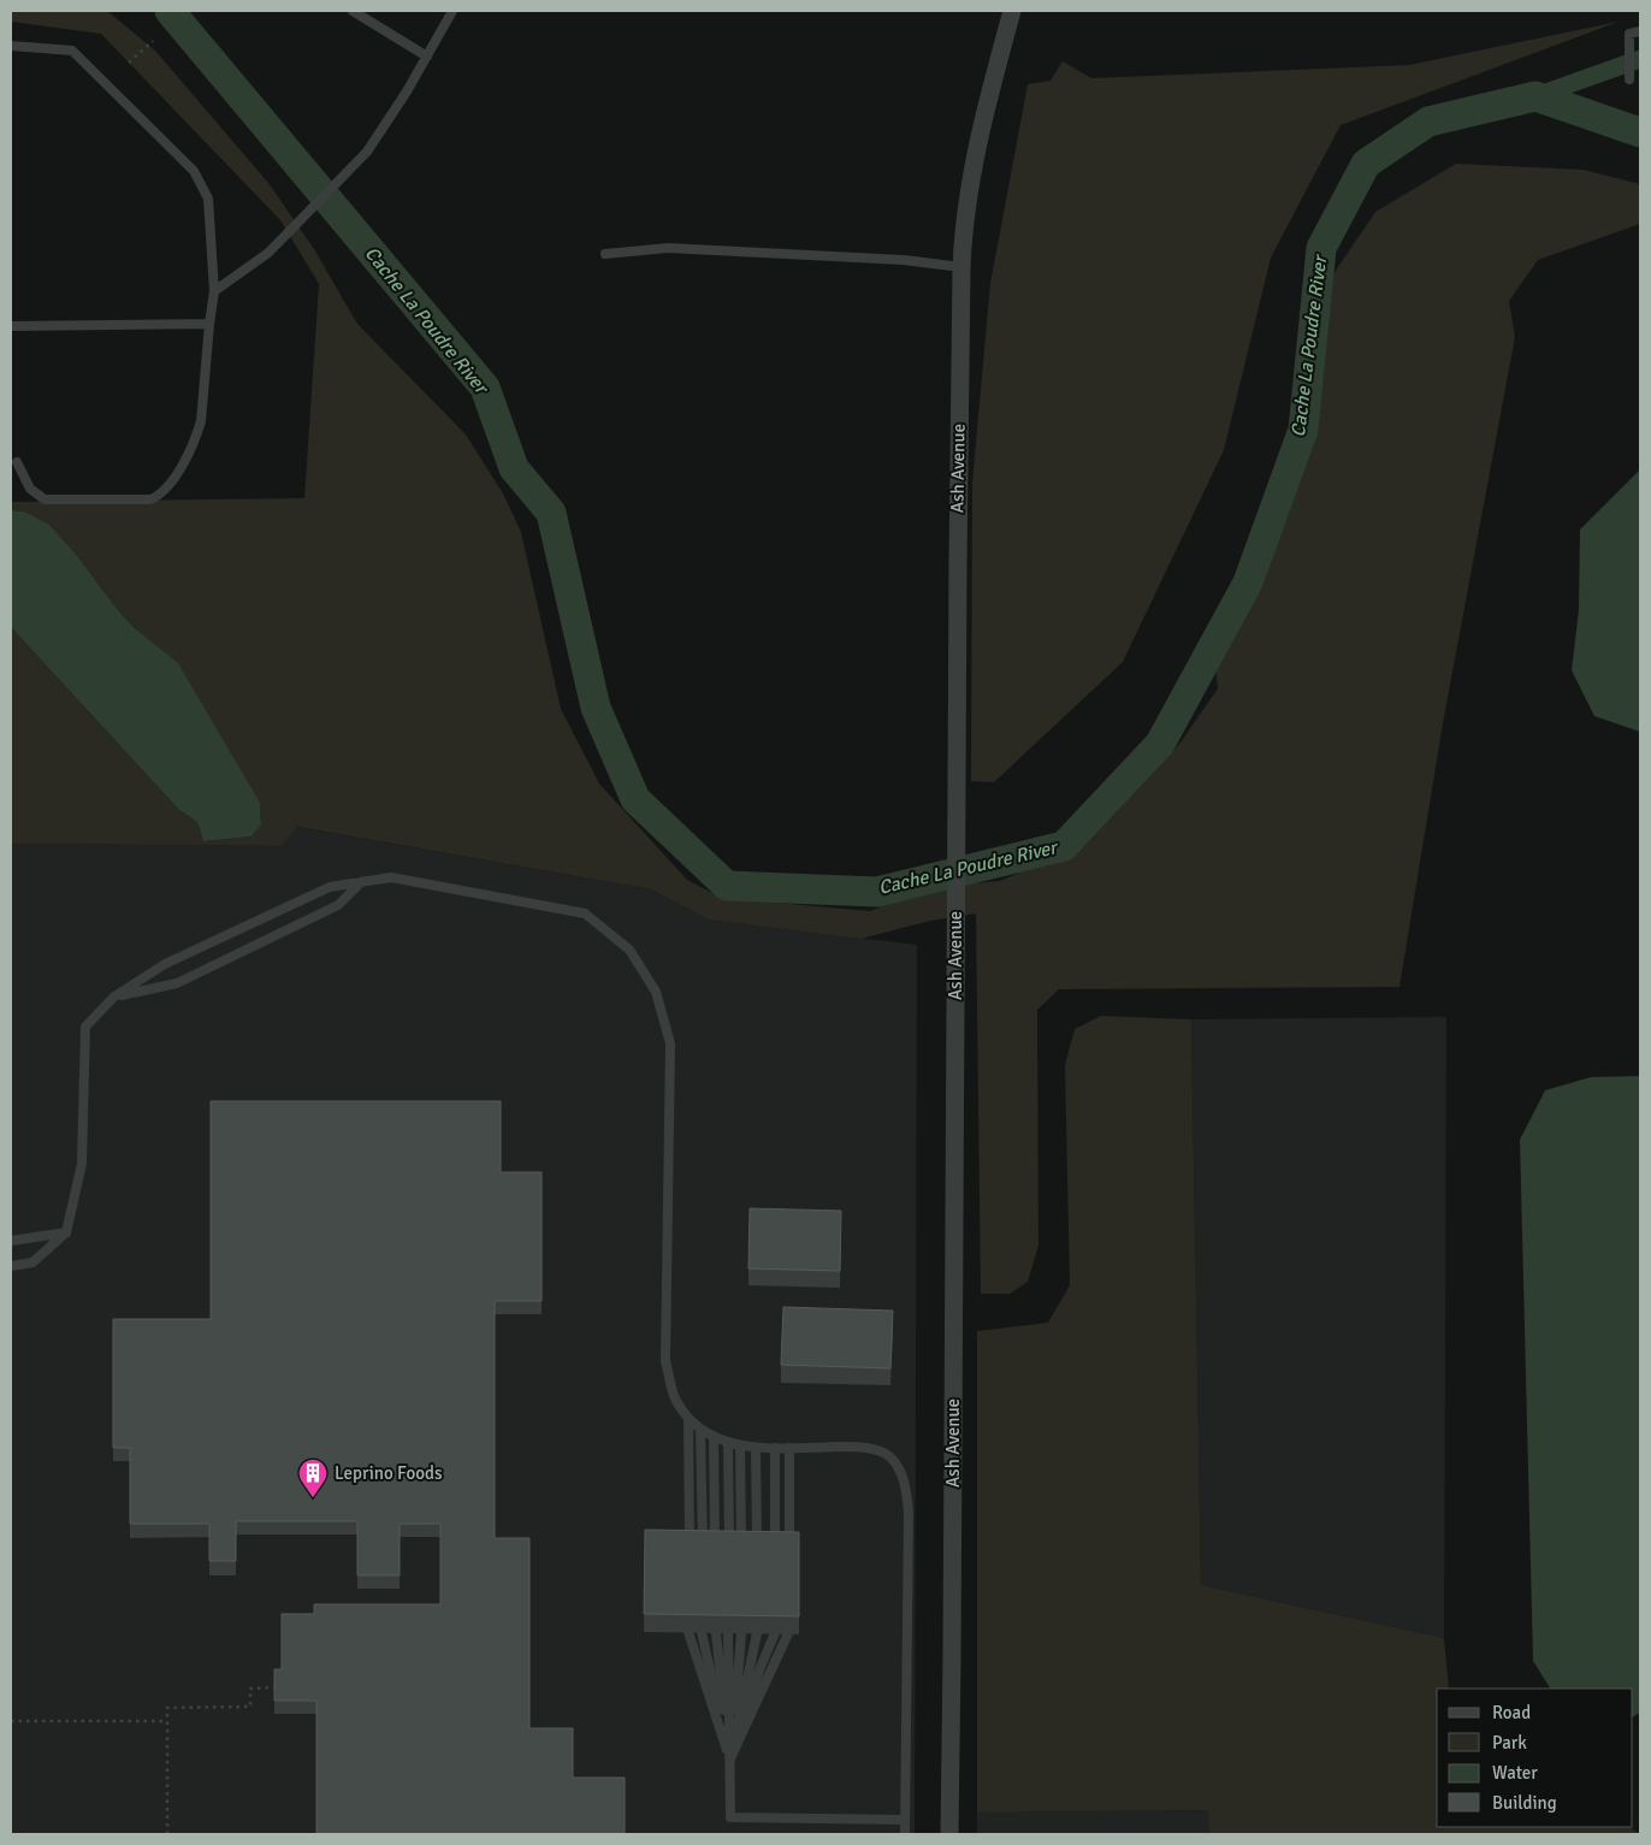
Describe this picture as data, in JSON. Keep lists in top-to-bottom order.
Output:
{
  "streets": {
    "street": ["Ash Avenue"]
  },
  "water": ["Cache La Poudre River"],
  "places": {
    "building": ["Leprino Foods"]
  },
  "legend": [
    "Road",
    "Park",
    "Water",
    "Building"
  ]
}
